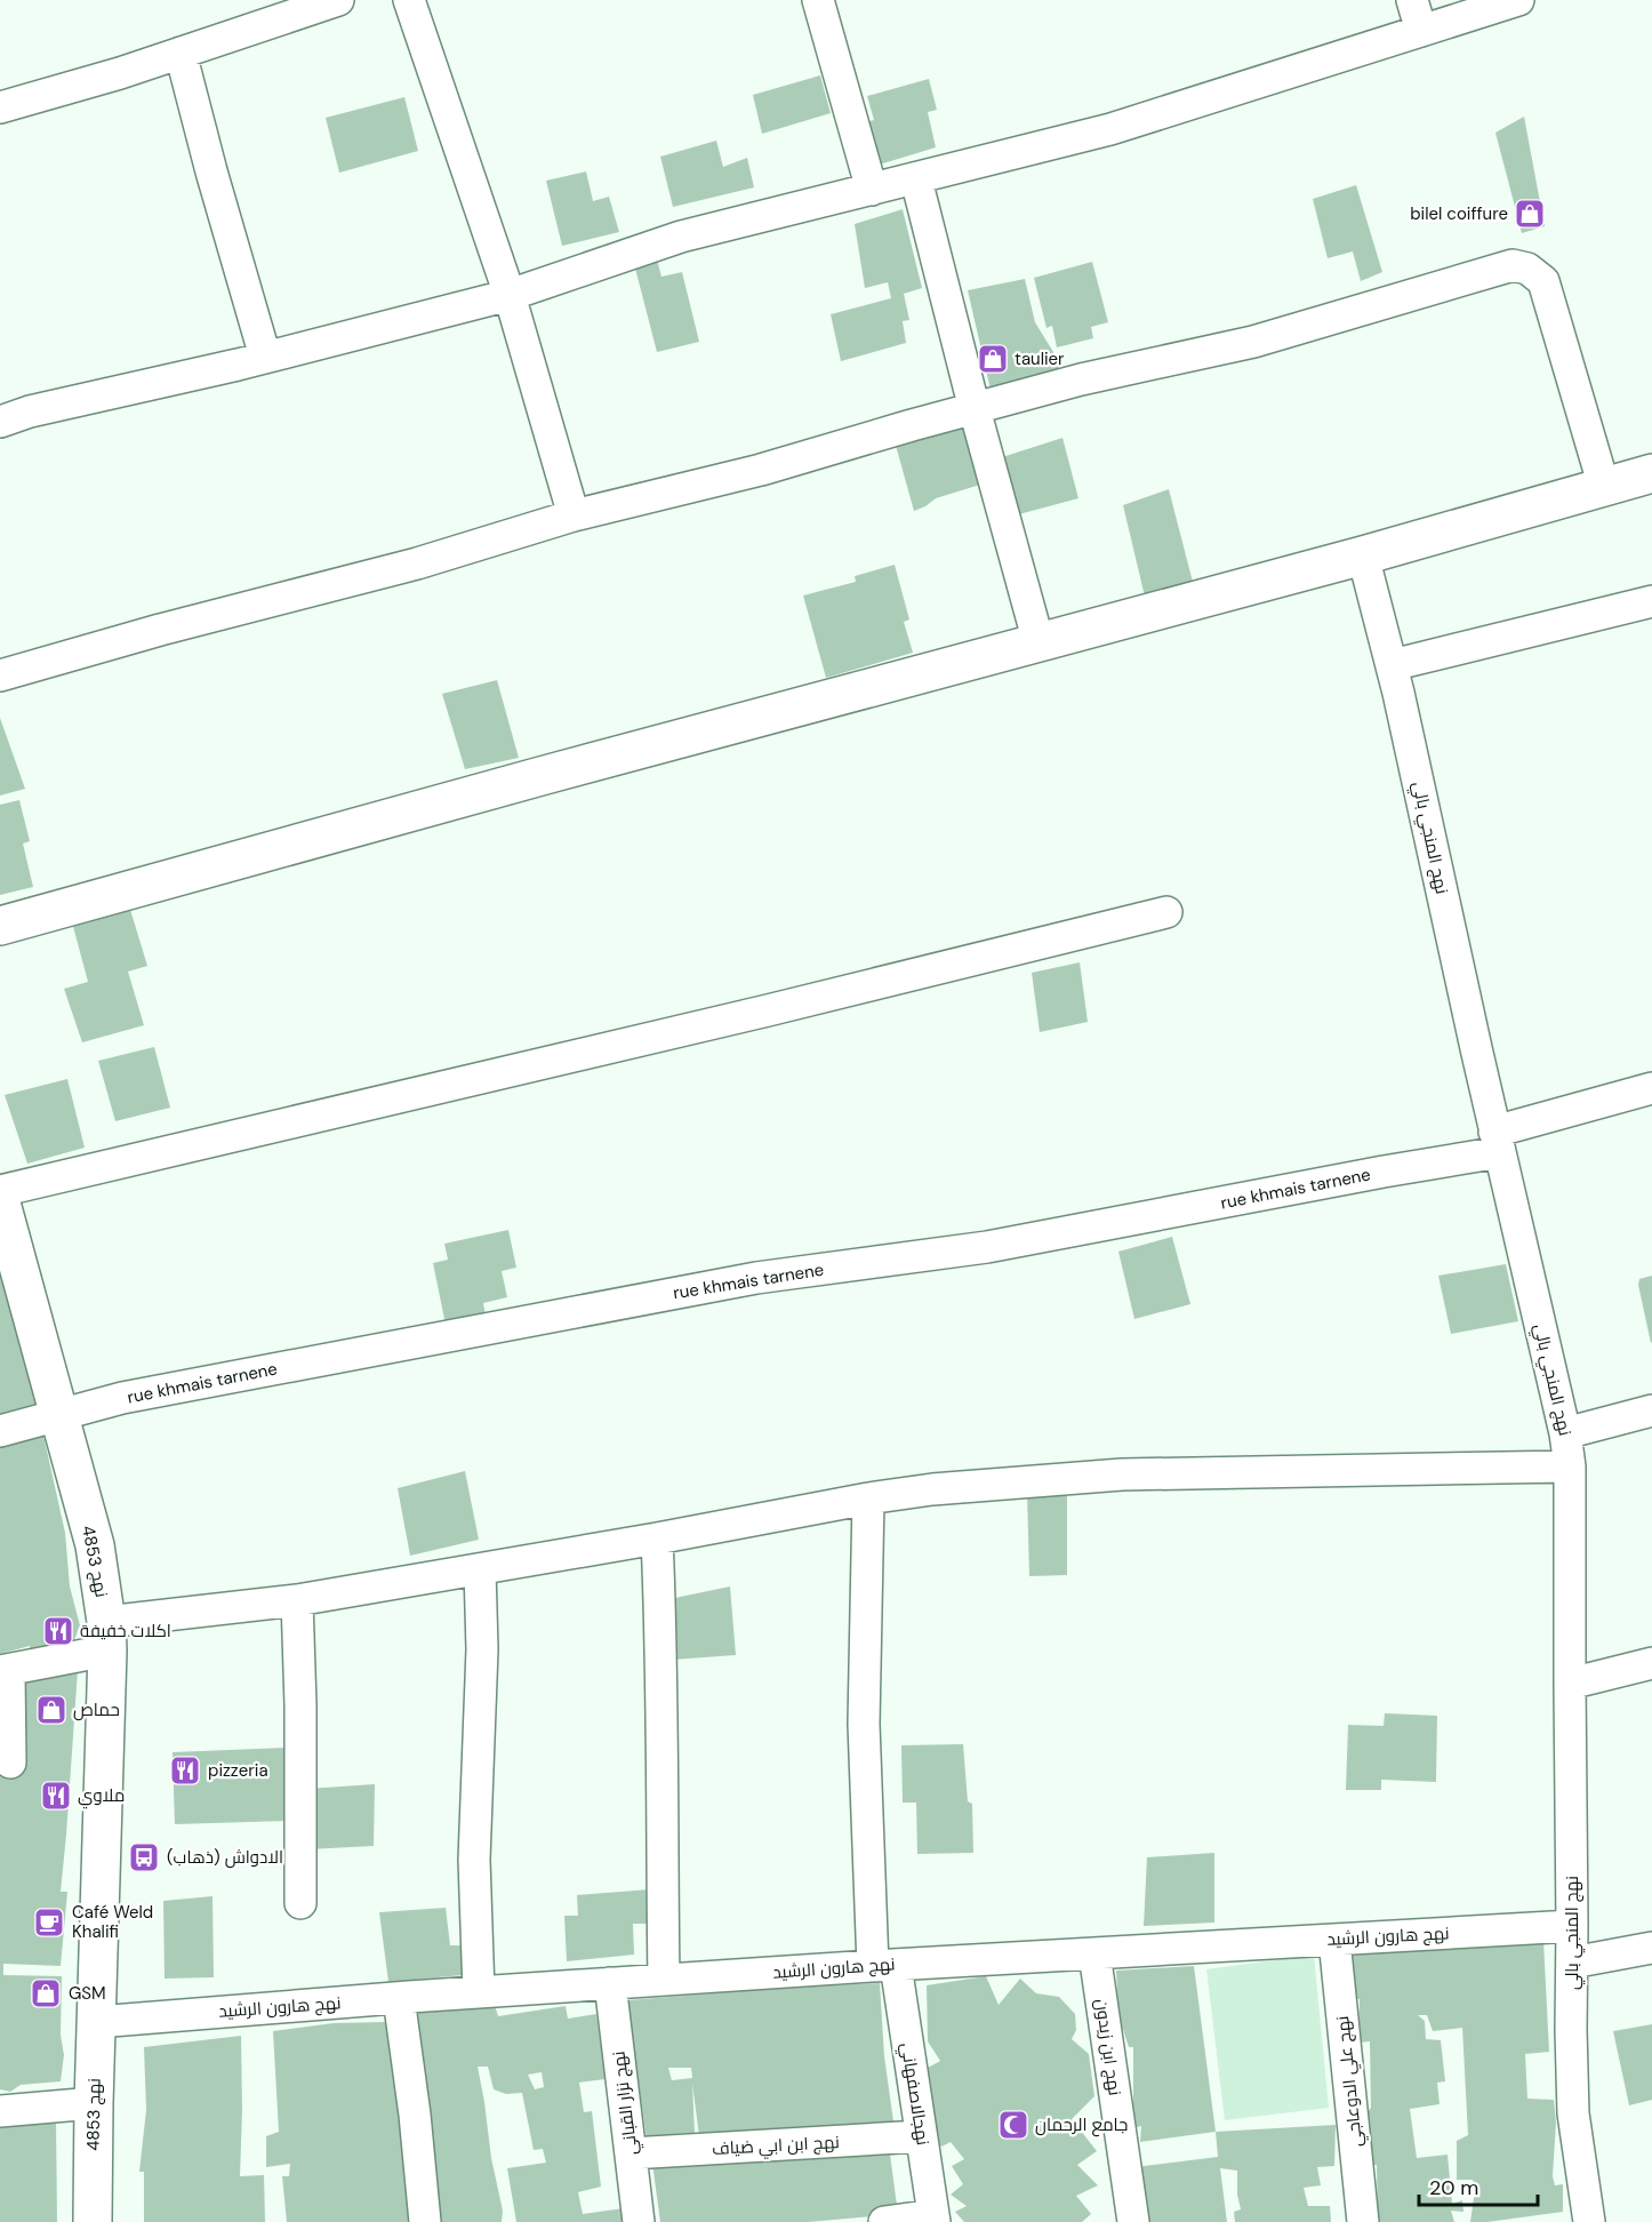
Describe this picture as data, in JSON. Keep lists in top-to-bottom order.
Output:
{
  "streets": {
    "street": [
      "نهج المنجي بالي",
      "rue khmais tarnene",
      "نهج 4853",
      "نهج هارون الرشيد",
      "نهج ابن زيدون",
      "نهج علي الدوعاجي",
      "نهجالاصفهاني",
      "نهج نزار القباني",
      "نهج ابن ابي ضياف"
    ]
  },
  "crossings": [
    ["نهج المنجي بالي", "rue khmais tarnene"],
    ["نهج المنجي بالي", "نهج هارون الرشيد"],
    ["rue khmais tarnene", "نهج 4853"],
    ["نهج 4853", "نهج هارون الرشيد"],
    ["نهج هارون الرشيد", "نهج ابن زيدون"],
    ["نهج هارون الرشيد", "نهج علي الدوعاجي"],
    ["نهج هارون الرشيد", "نهجالاصفهاني"],
    ["نهج هارون الرشيد", "نهج نزار القباني"],
    ["نهجالاصفهاني", "نهج ابن ابي ضياف"],
    ["نهج نزار القباني", "نهج ابن ابي ضياف"]
  ],
  "places": {
    "shop": [
      "bilel coiffure",
      "taulier",
      "حماص",
      "GSM"
    ],
    "restaurant": ["اكلات خفيفة", "pizzeria", "ملاوي"],
    "bus stop": ["الادواش (ذهاب)"],
    "cafe": ["Café Weld Khalifi"],
    "mosque": ["جامع الرحمان"]
  },
  "scale_bar": "20 m"
}
